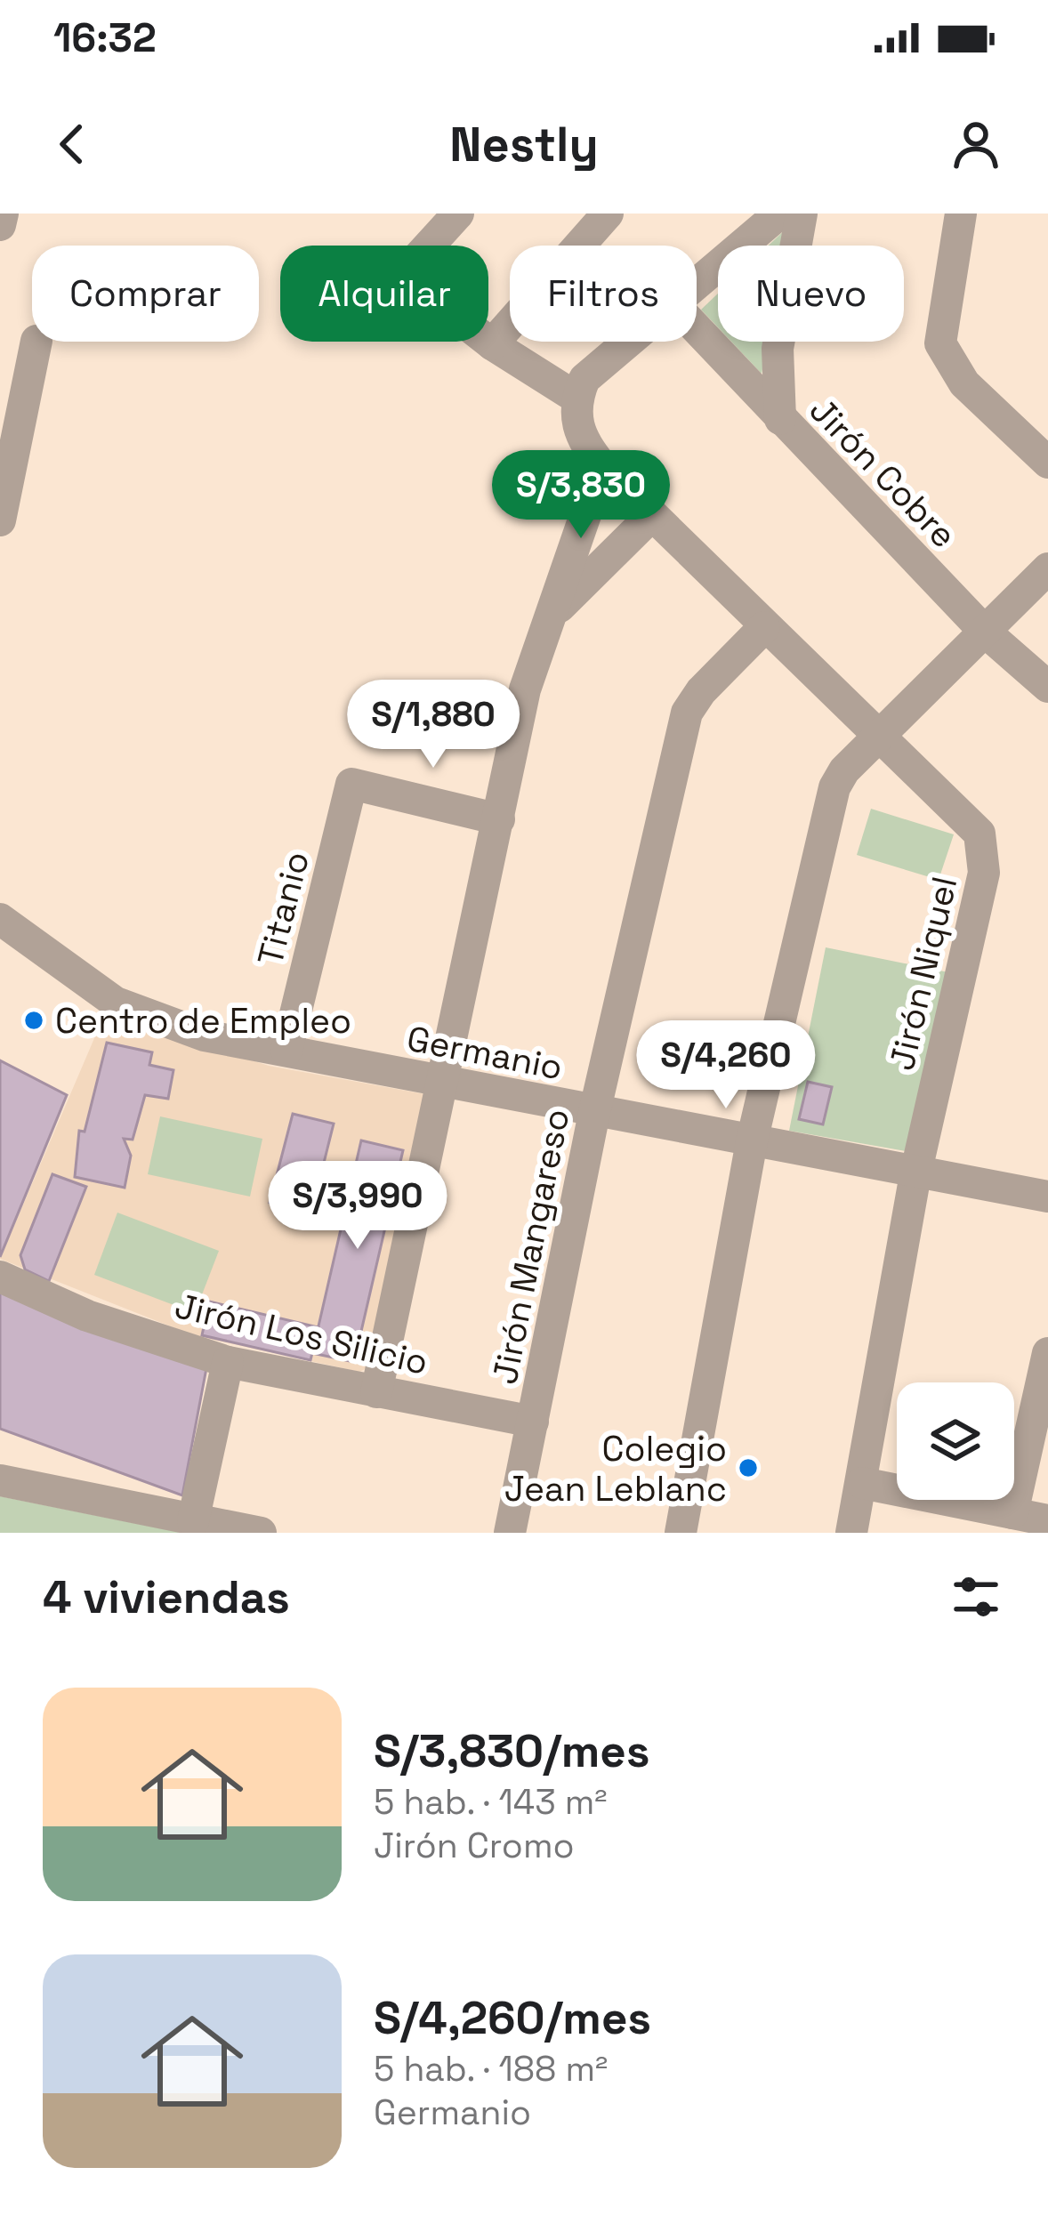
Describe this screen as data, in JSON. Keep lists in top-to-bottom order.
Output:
{
  "streets": {
    "street": [
      "Jirón Cobre",
      "Titanio",
      "Jirón Niquel",
      "Germanio",
      "Jirón Mangareso",
      "Jirón Los Silicio"
    ]
  },
  "crossings": [
    ["Titanio", "Germanio"],
    ["Jirón Niquel", "Germanio"],
    ["Jirón Niquel", "Jirón Mangareso"],
    ["Germanio", "Jirón Mangareso"],
    ["Jirón Mangareso", "Jirón Los Silicio"]
  ],
  "places": ["Centro de Empleo", "Colegio Jean Leblanc"],
  "page": {
    "status": "16:32",
    "header": "Nestly",
    "chip": [
      "Comprar",
      "Alquilar",
      "Filtros",
      "Nuevo"
    ],
    "price": [
      "S/3,830",
      "S/1,880",
      "S/4,260",
      "S/3,990"
    ],
    "heading": "4 viviendas",
    "list": [
      {
        "name": "S/3,830/mes",
        "note": "5 hab. · 143 m² · Jirón Cromo"
      },
      {
        "name": "S/4,260/mes",
        "note": "5 hab. · 188 m² · Germanio"
      }
    ]
  }
}
